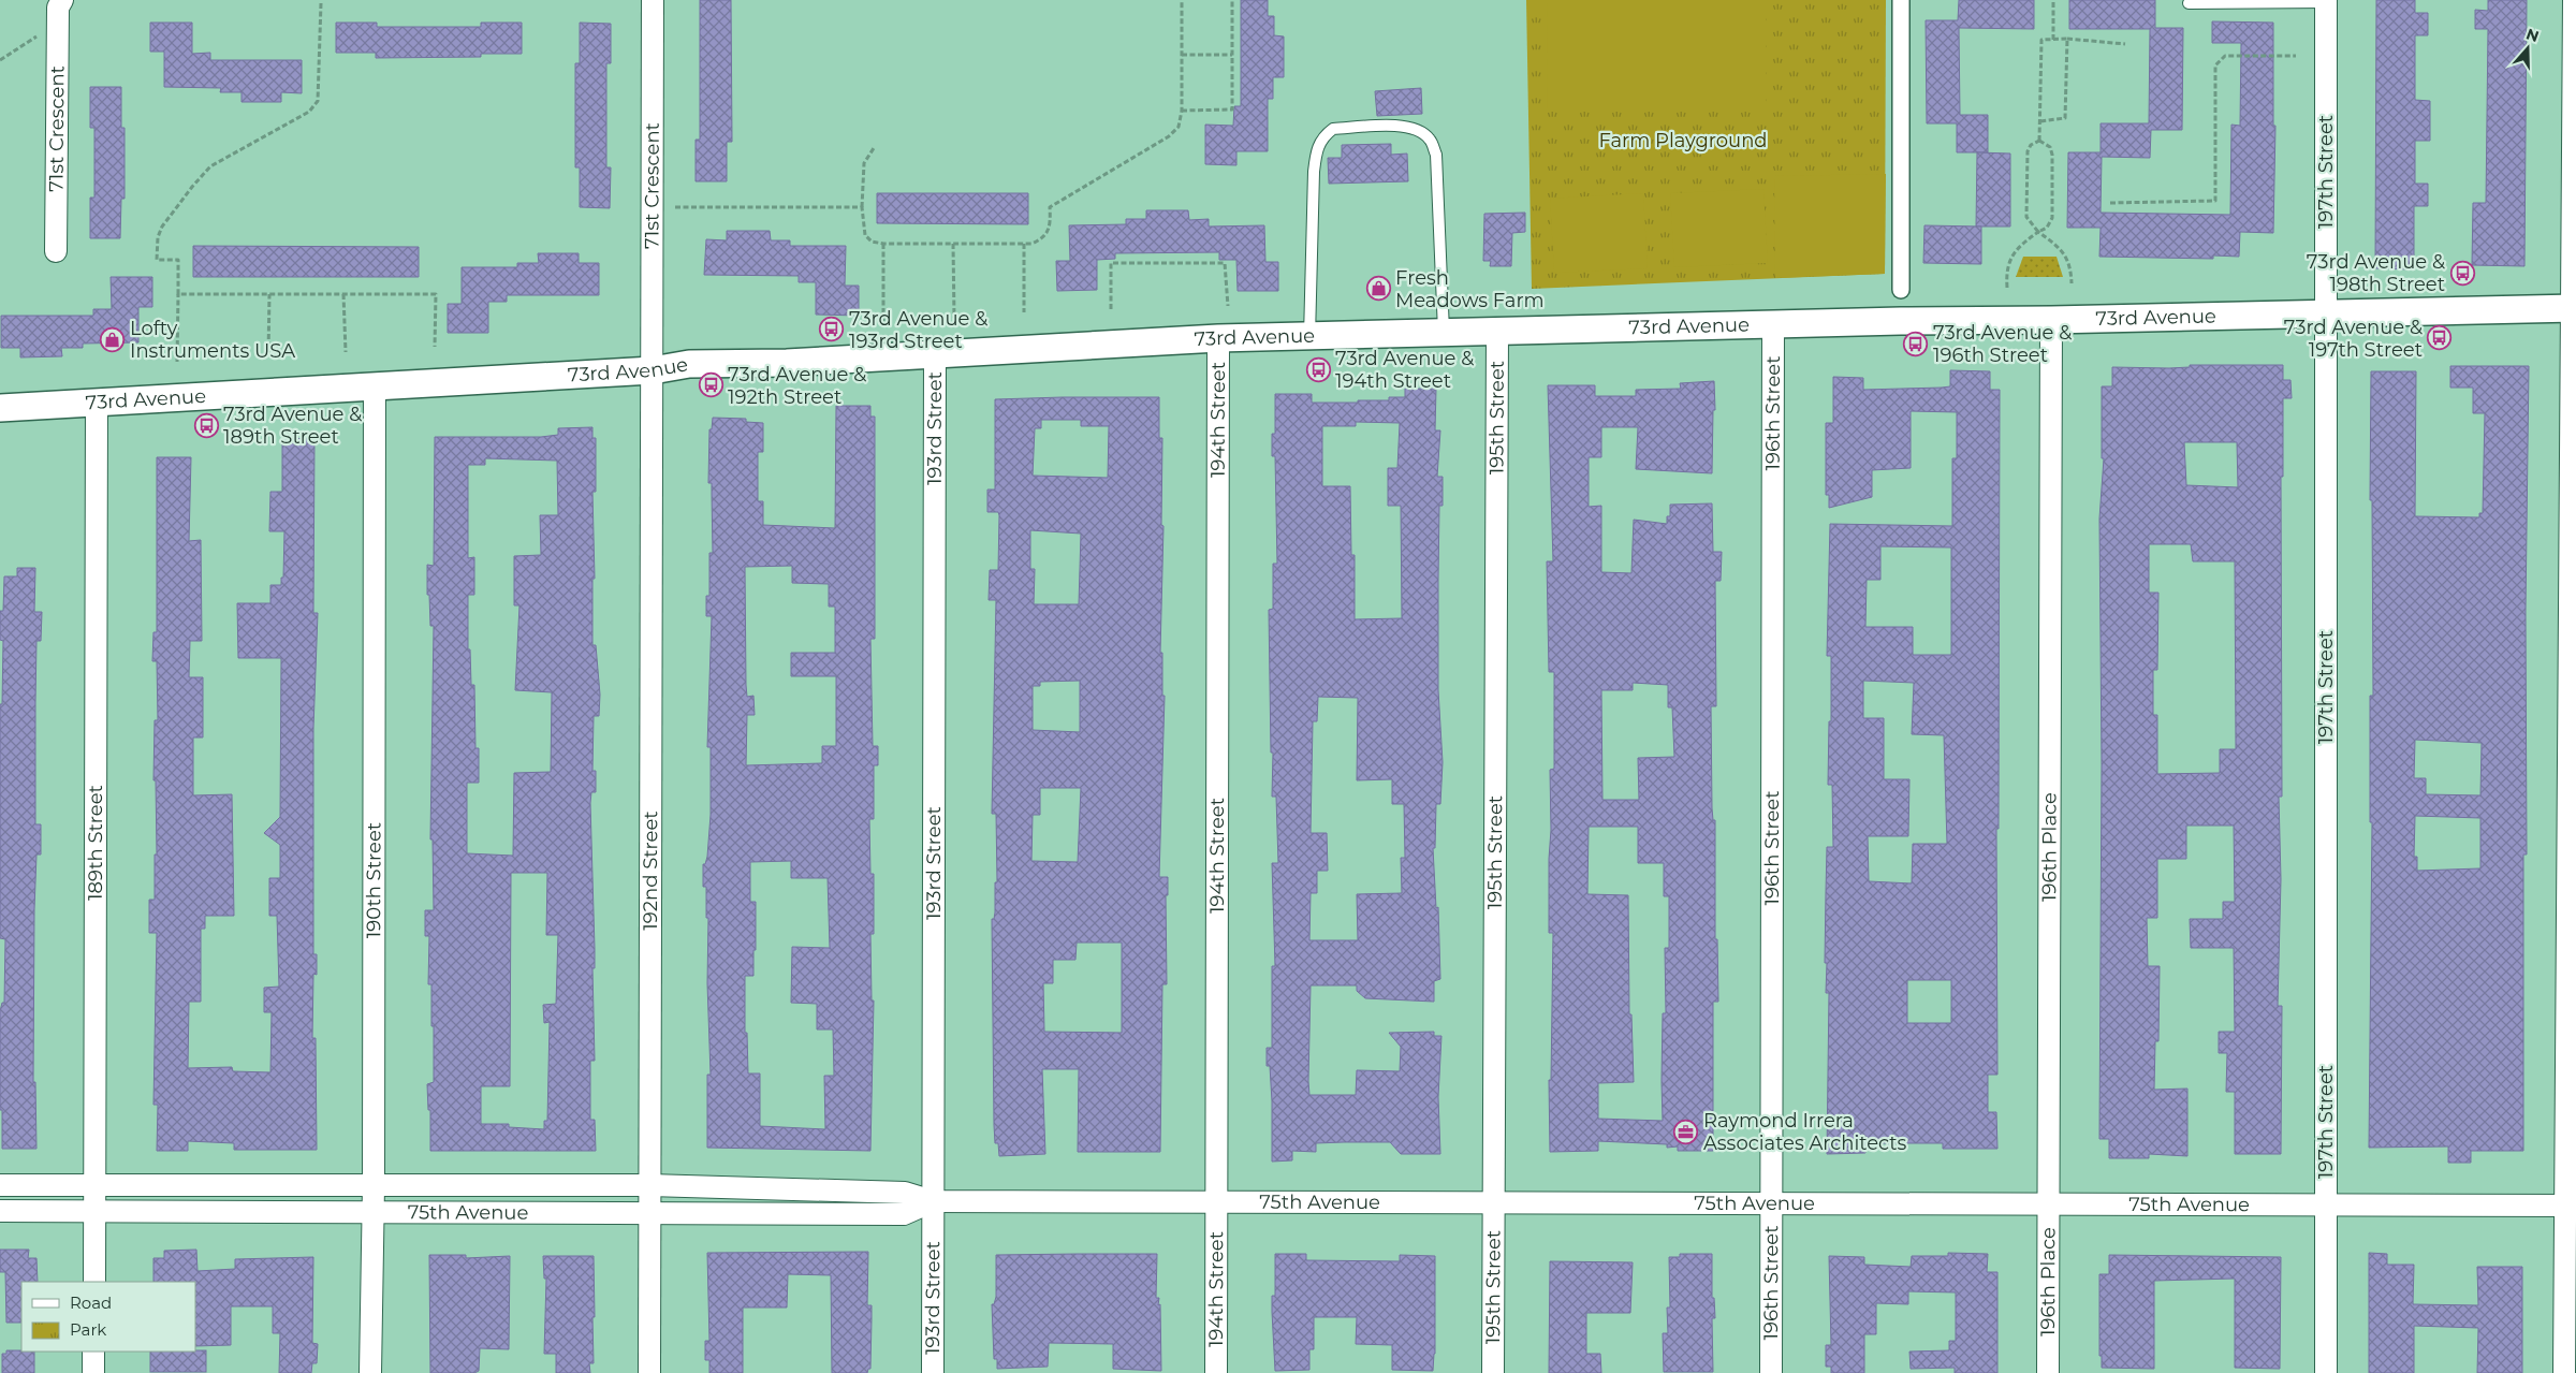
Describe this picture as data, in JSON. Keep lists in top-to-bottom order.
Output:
{
  "streets": {
    "street": [
      "71st Crescent",
      "197th Street",
      "73rd Avenue",
      "196th Street",
      "195th Street",
      "194th Street",
      "193rd Street",
      "189th Street",
      "196th Place",
      "192nd Street",
      "190th Street",
      "75th Avenue"
    ]
  },
  "crossings": [
    ["71st Crescent", "73rd Avenue"],
    ["71st Crescent", "192nd Street"],
    ["197th Street", "73rd Avenue"],
    ["197th Street", "75th Avenue"],
    ["73rd Avenue", "196th Street"],
    ["73rd Avenue", "195th Street"],
    ["73rd Avenue", "194th Street"],
    ["73rd Avenue", "193rd Street"],
    ["73rd Avenue", "189th Street"],
    ["73rd Avenue", "196th Place"],
    ["73rd Avenue", "192nd Street"],
    ["73rd Avenue", "190th Street"],
    ["196th Street", "75th Avenue"],
    ["195th Street", "75th Avenue"],
    ["194th Street", "75th Avenue"],
    ["193rd Street", "75th Avenue"],
    ["189th Street", "75th Avenue"],
    ["196th Place", "75th Avenue"],
    ["192nd Street", "75th Avenue"],
    ["190th Street", "75th Avenue"]
  ],
  "parks": ["Farm Playground"],
  "places": {
    "bus stop": [
      "73rd Avenue & 198th Street",
      "73rd Avenue & 193rd Street",
      "73rd Avenue & 197th Street",
      "73rd Avenue & 196th Street",
      "73rd Avenue & 194th Street",
      "73rd Avenue & 192th Street",
      "73rd Avenue & 189th Street"
    ],
    "shop": ["Fresh Meadows Farm", "Lofty Instruments USA"],
    "office": ["Raymond Irrera Associates Architects"]
  },
  "legend": ["Road", "Park"],
  "north": "top"
}
